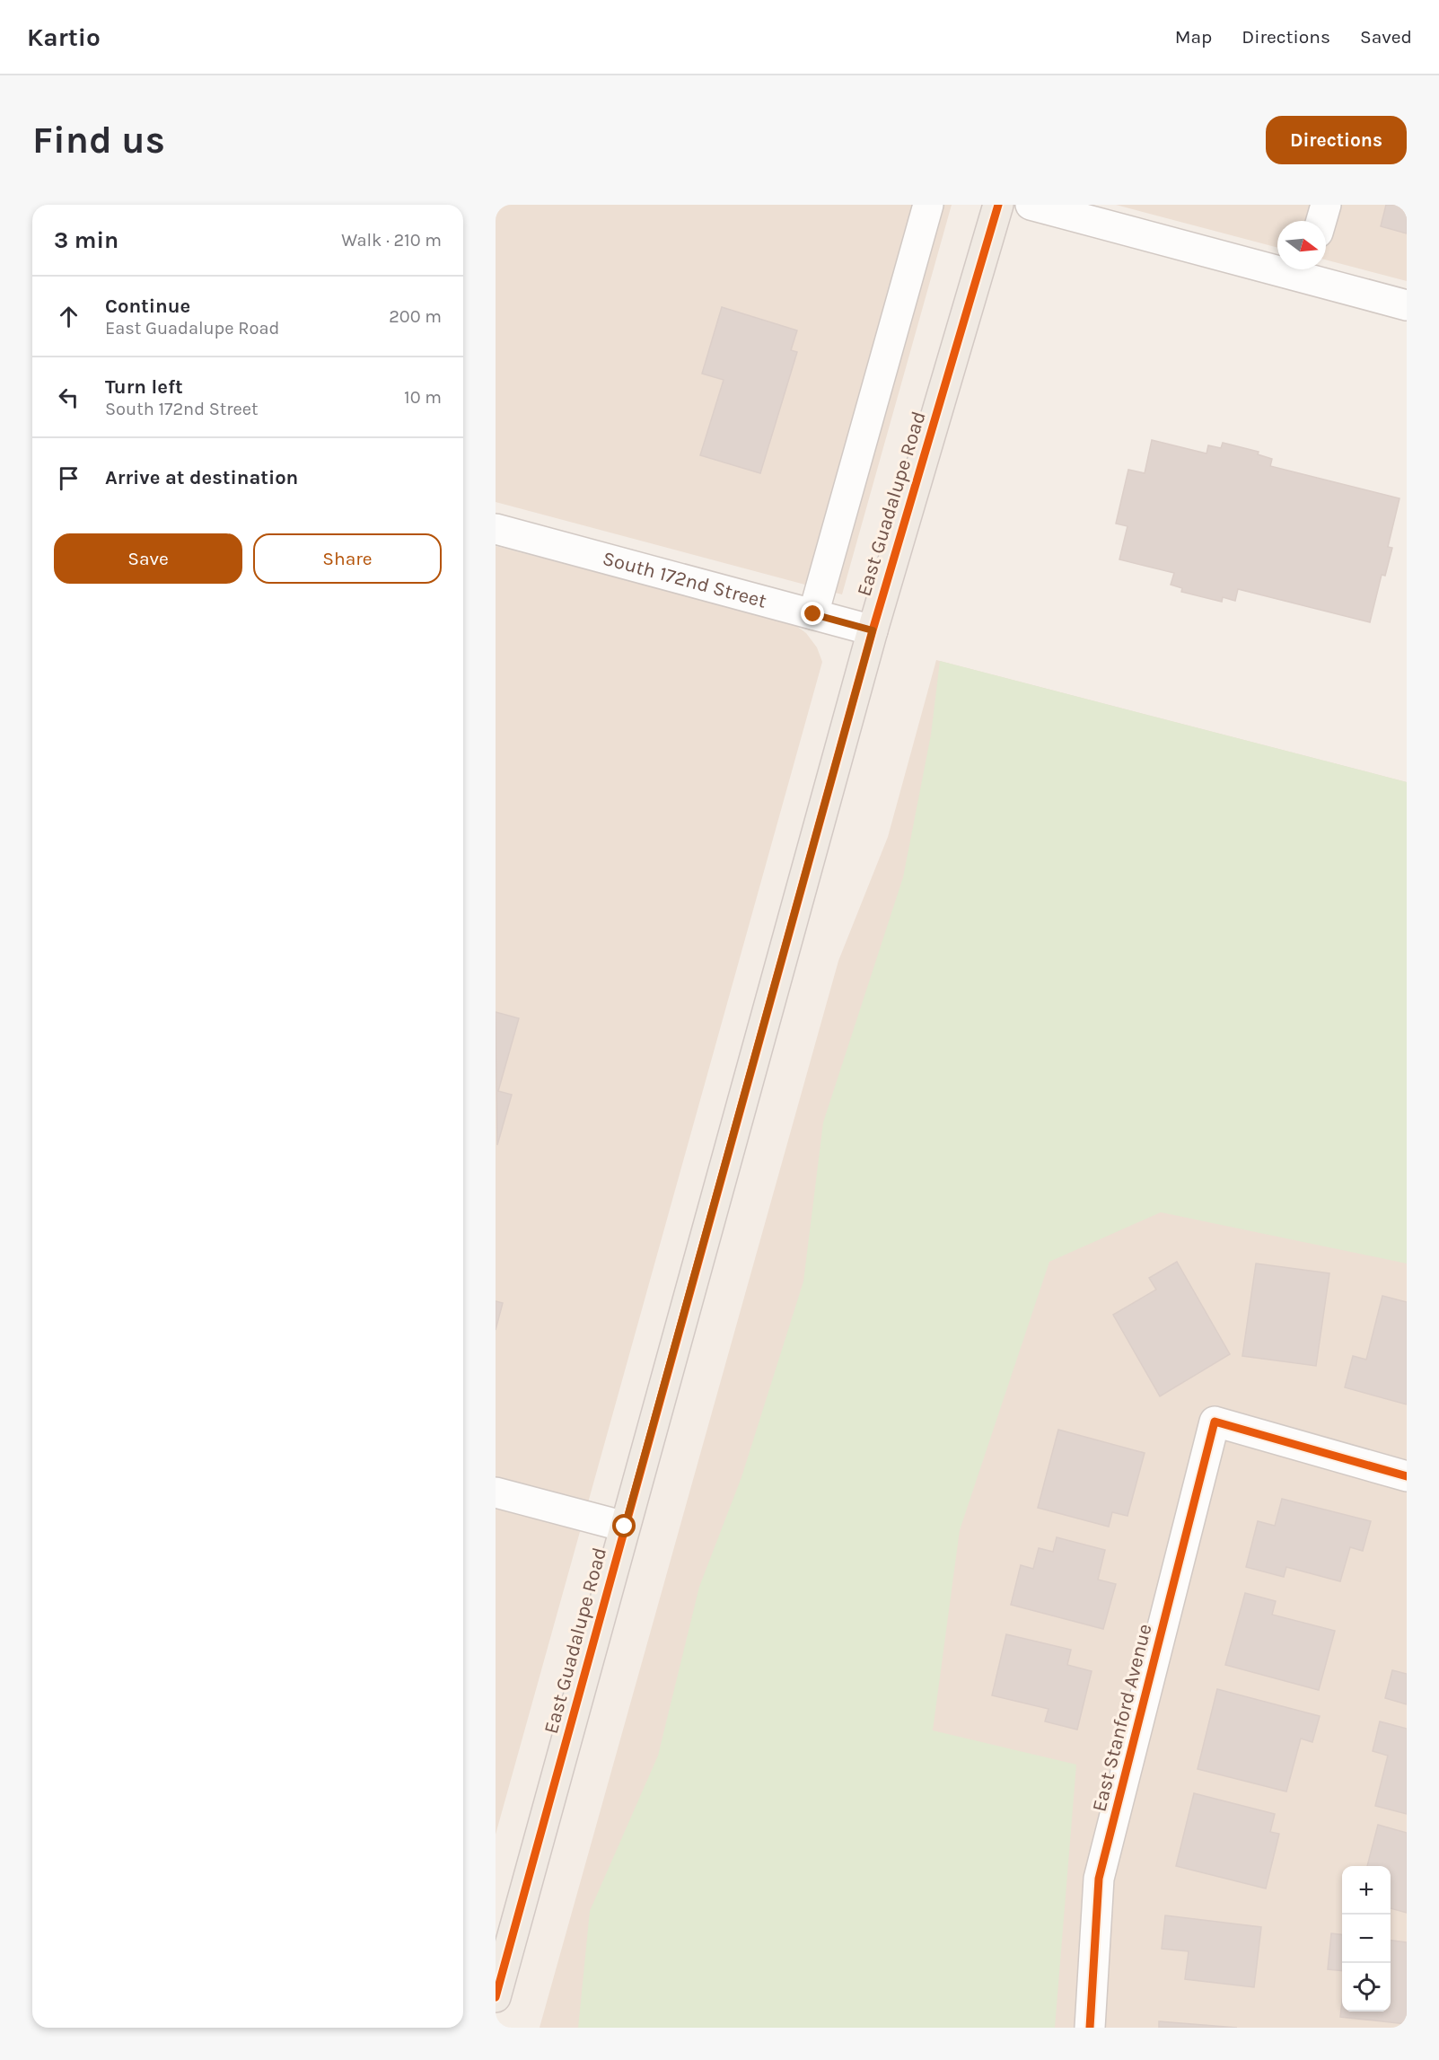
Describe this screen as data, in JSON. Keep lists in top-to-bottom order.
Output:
{
  "streets": {
    "main road": ["East Guadalupe Road"],
    "street": ["South 172nd Street", "East Stanford Avenue"]
  },
  "crossings": [
    ["East Guadalupe Road", "South 172nd Street"]
  ],
  "north": "right",
  "page": {
    "header": "Kartio",
    "nav": ["Map", "Directions", "Saved"],
    "buttons": [
      "Directions",
      ["Save", "Share"]
    ],
    "title": "Find us",
    "heading": ["3 min", "Walk · 210 m"],
    "list": [
      ["Continue", "East Guadalupe Road", "200 m"],
      ["Turn left", "South 172nd Street", "10 m"],
      "Arrive at destination"
    ],
    "map_buttons": ["+", "−"]
  }
}
